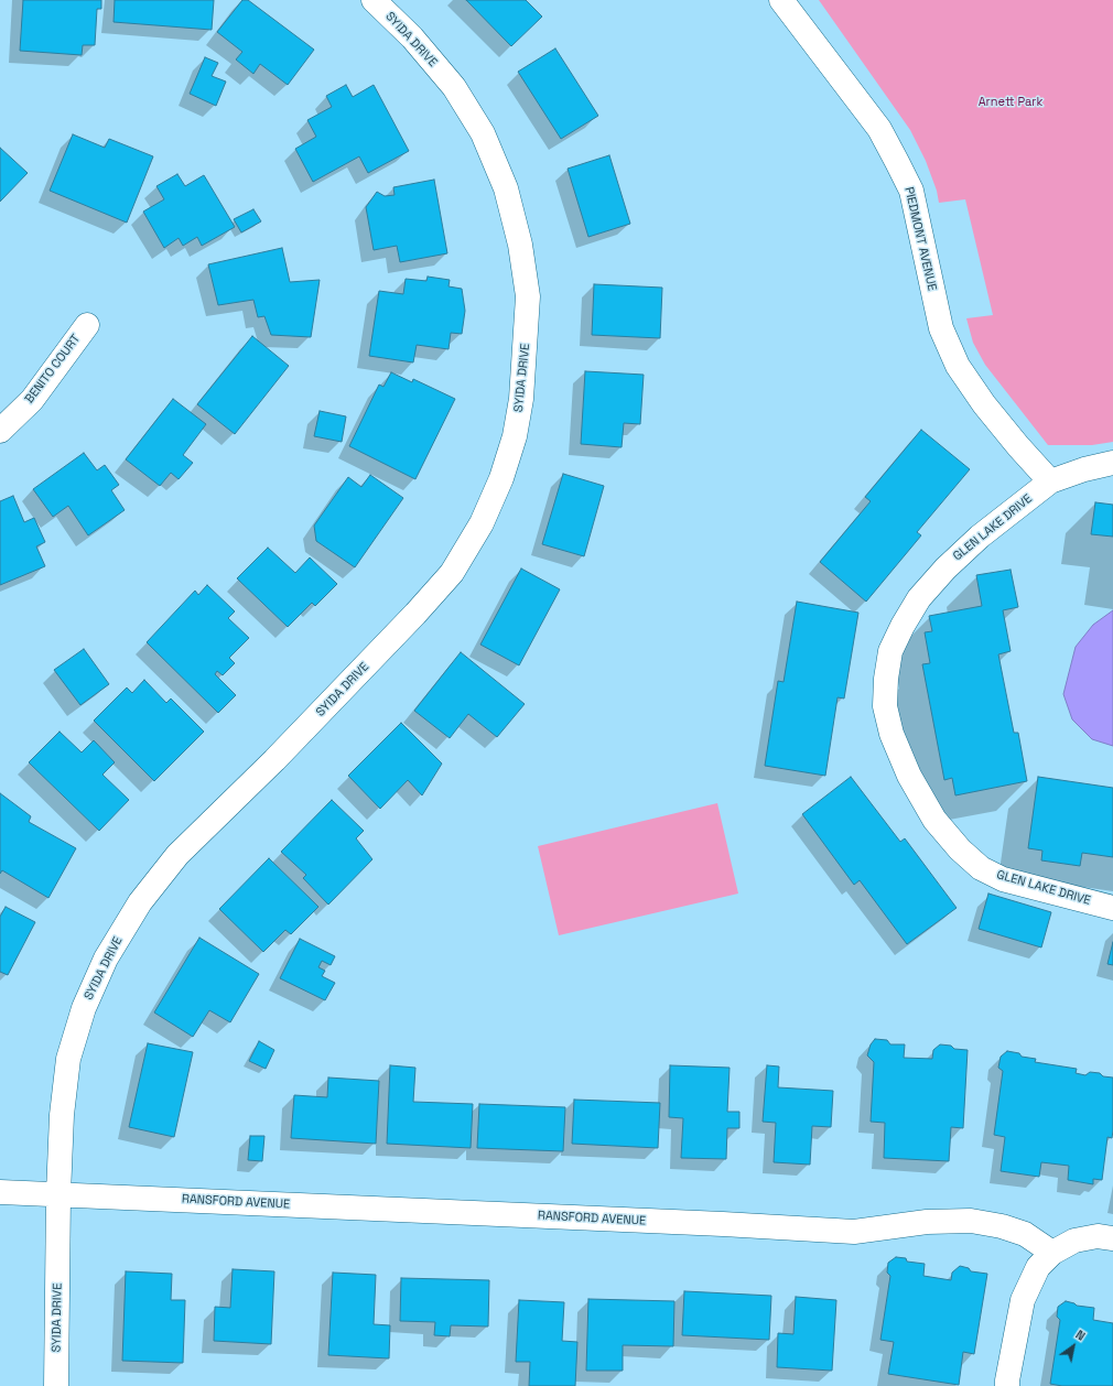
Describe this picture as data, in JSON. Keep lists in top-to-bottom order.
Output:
{
  "streets": {
    "street": [
      "SYIDA DRIVE",
      "PIEDMONT AVENUE",
      "BENITO COURT",
      "GLEN LAKE DRIVE",
      "RANSFORD AVENUE"
    ]
  },
  "crossings": [
    ["SYIDA DRIVE", "RANSFORD AVENUE"],
    ["PIEDMONT AVENUE", "GLEN LAKE DRIVE"]
  ],
  "parks": ["Arnett Park"],
  "north": "top right"
}
